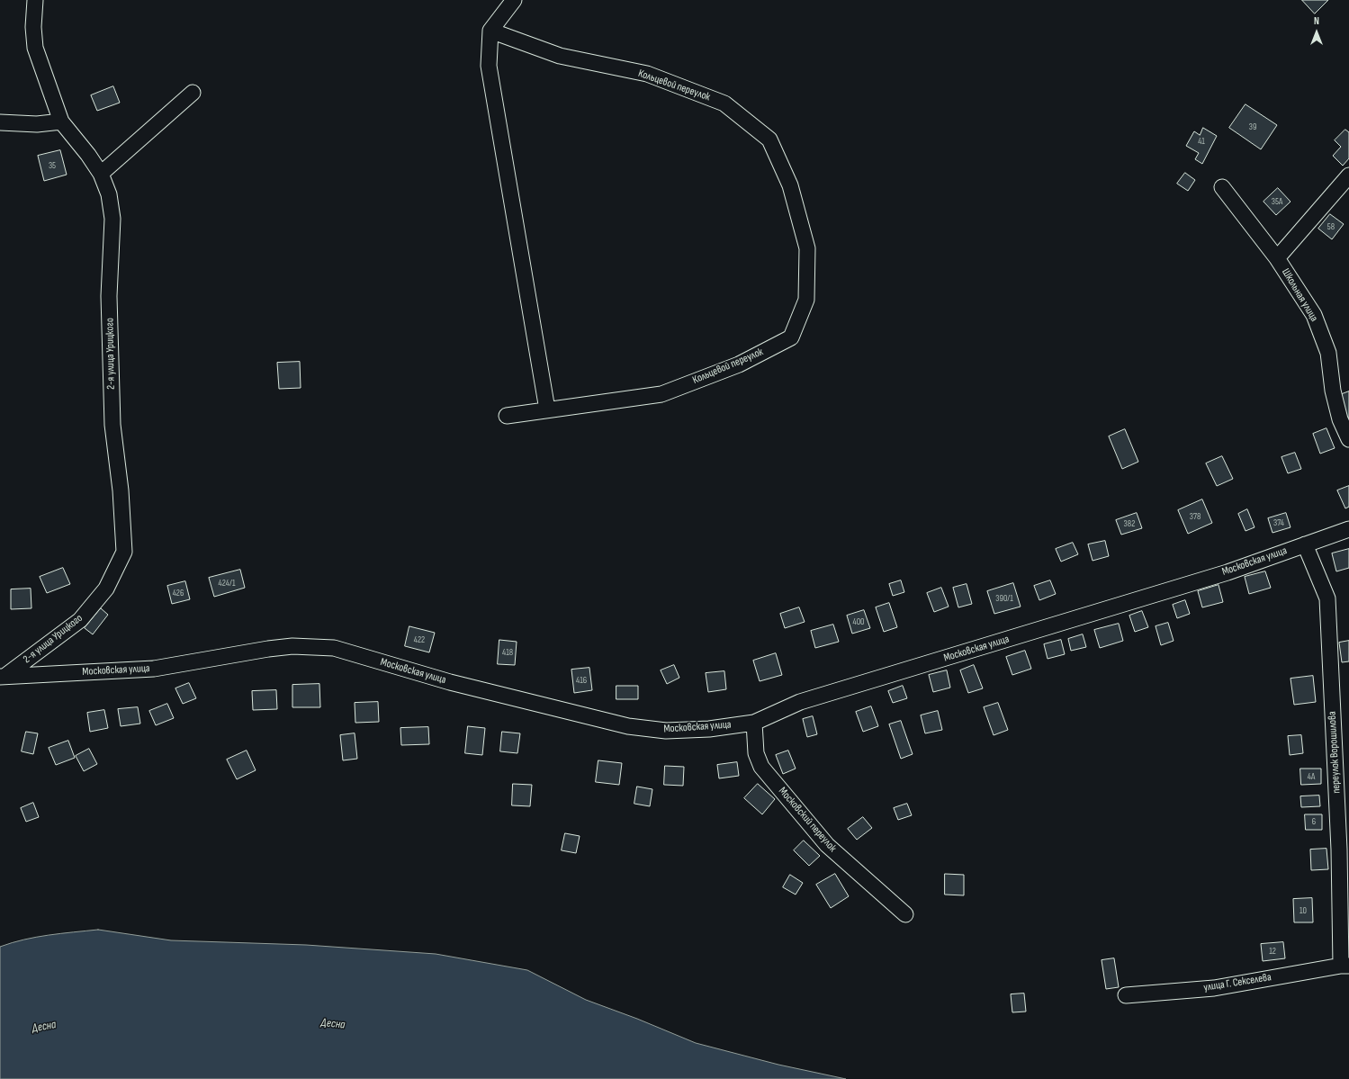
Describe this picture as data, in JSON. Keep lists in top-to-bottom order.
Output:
{
  "streets": {
    "street": [
      "Кольцевой переулок",
      "Школьная улица",
      "2-я улица Урицкого",
      "Московская улица",
      "переулок Ворошилова",
      "Московский переулок",
      "улица Г. Секселева"
    ]
  },
  "crossings": [
    ["2-я улица Урицкого", "Московская улица"],
    ["Московская улица", "переулок Ворошилова"],
    ["Московская улица", "Московский переулок"],
    ["переулок Ворошилова", "улица Г. Секселева"]
  ],
  "water": ["Десна"],
  "house_numbers": [
    "39",
    "41",
    "35",
    "35А",
    "58",
    "378",
    "374",
    "382",
    "424/1",
    "426",
    "390/1",
    "400",
    "422",
    "418",
    "416",
    "4А",
    "6",
    "10",
    "12"
  ],
  "north": "top"
}
